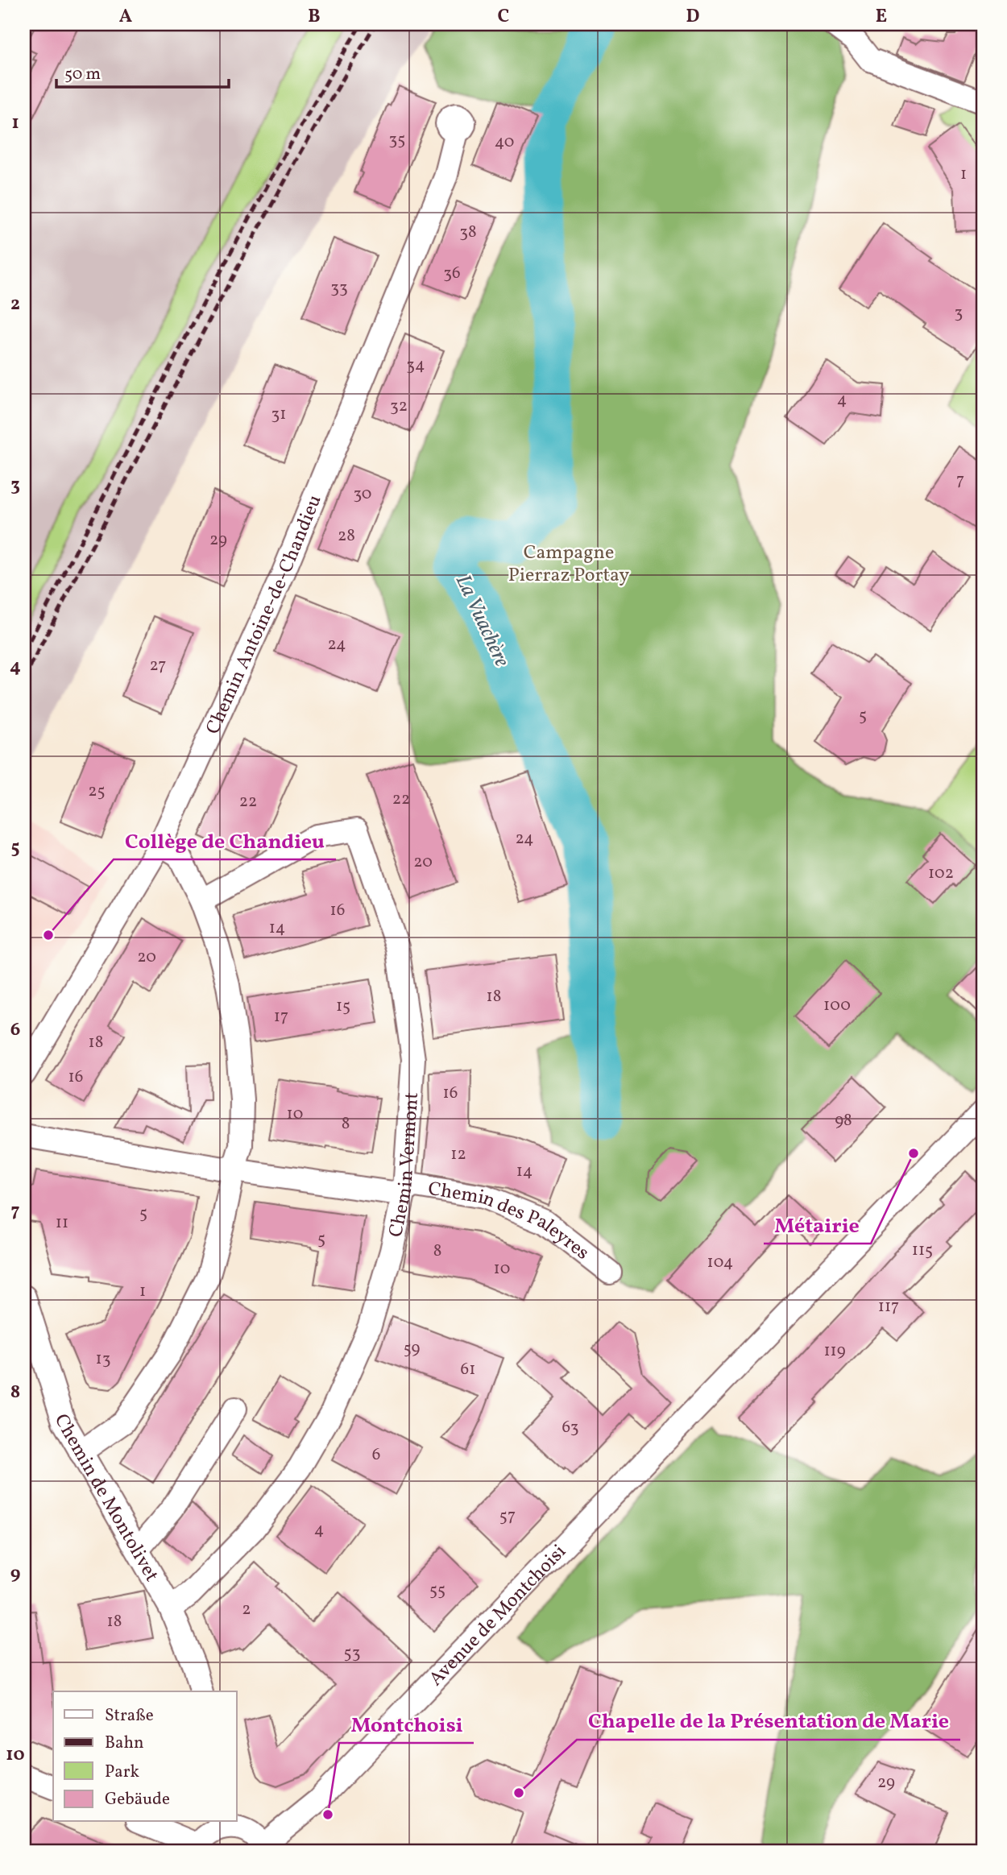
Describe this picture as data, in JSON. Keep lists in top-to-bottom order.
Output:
{
  "streets": {
    "street": [
      "Chemin Antoine-de-Chandieu",
      "Chemin Vermont",
      "Chemin des Paleyres",
      "Chemin de Montolivet",
      "Avenue de Montchoisi"
    ]
  },
  "crossings": [
    ["Chemin Vermont", "Chemin des Paleyres"],
    ["Chemin Vermont", "Chemin de Montolivet"]
  ],
  "water": ["La Vuachère"],
  "parks": ["Campagne Pierraz Portay"],
  "places": [
    "Collège de Chandieu",
    "Métairie",
    "Chapelle de la Présentation de Marie",
    "Montchoisi"
  ],
  "house_numbers": [
    "35",
    "40",
    "1",
    "38",
    "36",
    "33",
    "3",
    "34",
    "4",
    "32",
    "31",
    "7",
    "30",
    "28",
    "29",
    "24",
    "27",
    "5",
    "25",
    "22",
    "22",
    "24",
    "20",
    "102",
    "16",
    "14",
    "20",
    "18",
    "100",
    "15",
    "17",
    "18",
    "16",
    "16",
    "10",
    "98",
    "8",
    "12",
    "14",
    "5",
    "11",
    "5",
    "115",
    "8",
    "104",
    "10",
    "1",
    "117",
    "59",
    "119",
    "13",
    "61",
    "63",
    "6",
    "57",
    "4",
    "55",
    "2",
    "18",
    "53",
    "29"
  ],
  "legend": [
    "Straße",
    "Bahn",
    "Park",
    "Gebäude"
  ],
  "scale_bar": "50 m",
  "grid": {
    "columns": [
      "A",
      "B",
      "C",
      "D",
      "E"
    ],
    "rows": [
      "1",
      "2",
      "3",
      "4",
      "5",
      "6",
      "7",
      "8",
      "9",
      "10"
    ]
  }
}
